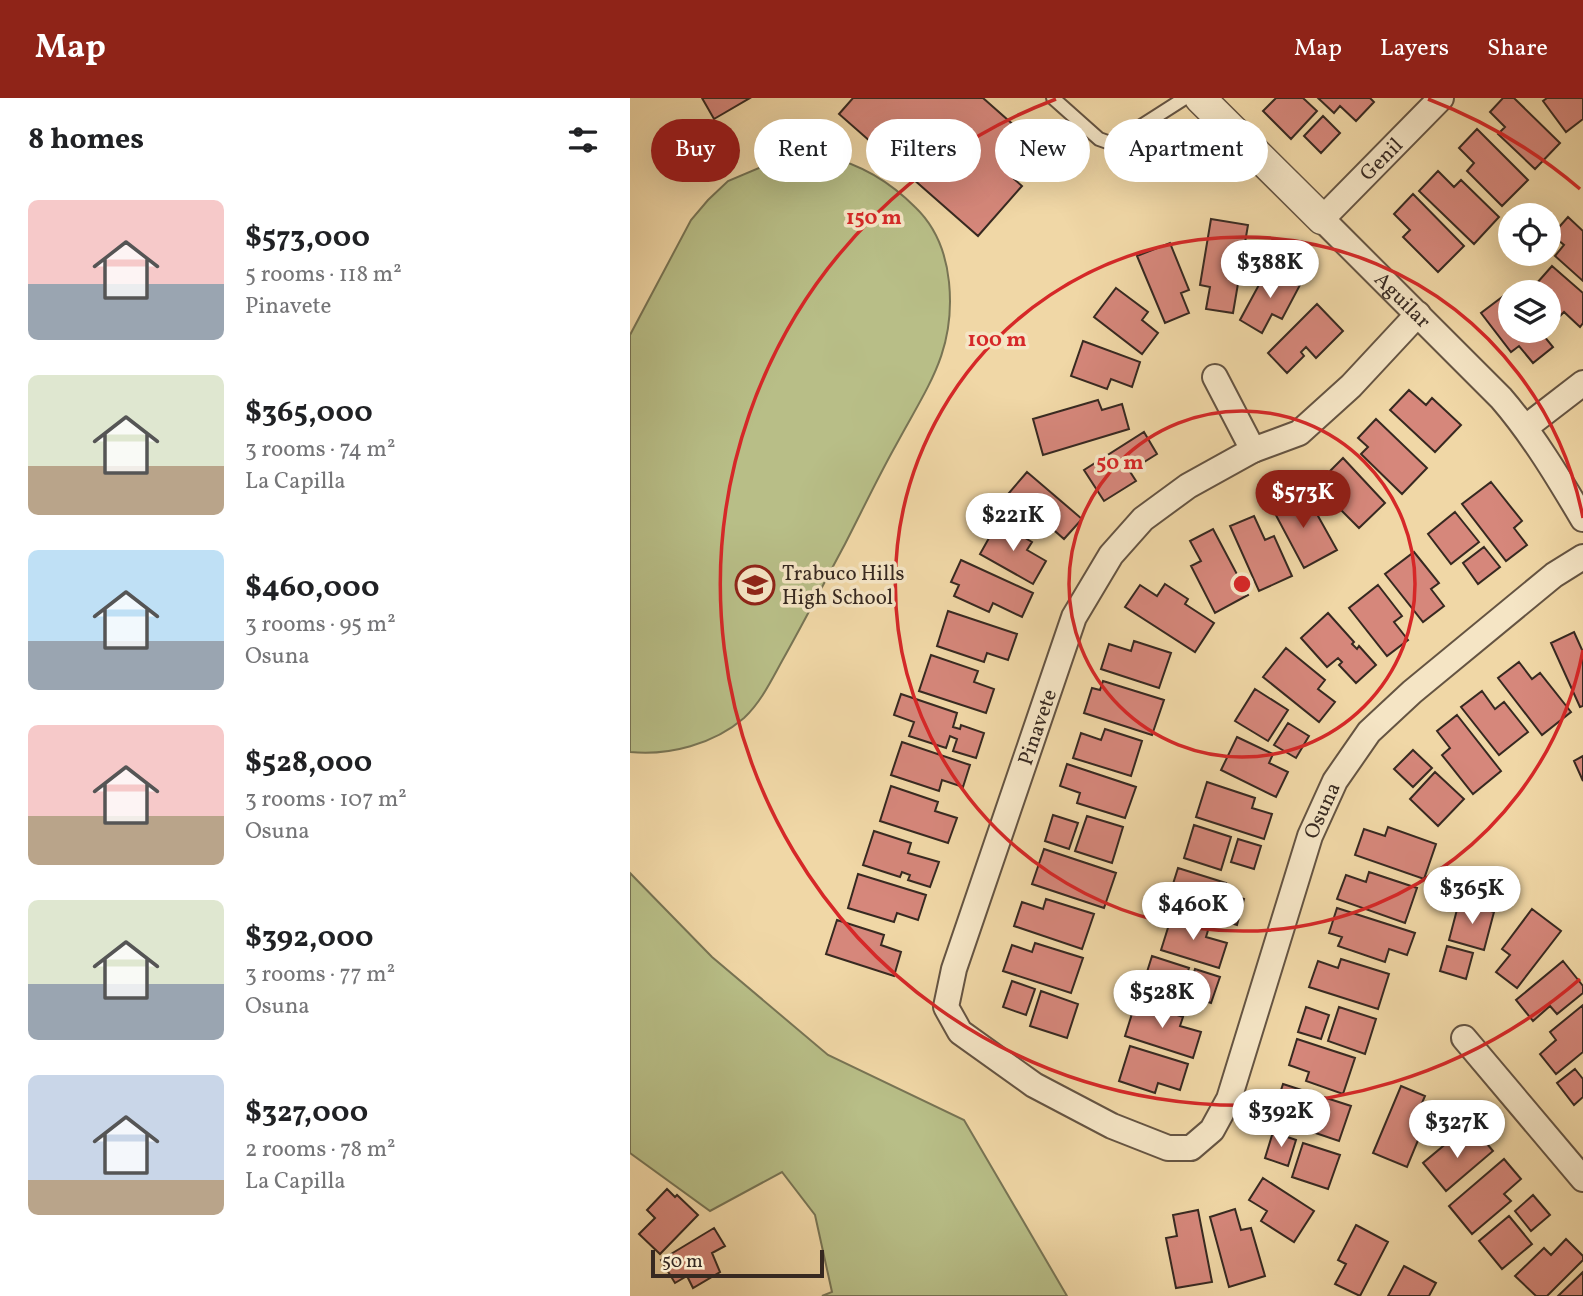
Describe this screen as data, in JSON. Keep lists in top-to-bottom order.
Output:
{
  "streets": {
    "street": [
      "Genil",
      "Aguilar",
      "Pinavete",
      "Osuna"
    ]
  },
  "crossings": [
    ["Genil", "Aguilar"],
    ["Aguilar", "Pinavete"],
    ["Pinavete", "Osuna"]
  ],
  "places": {
    "school or university": ["Trabuco Hills High School"]
  },
  "scale_bar": "50 m",
  "page": {
    "header": "Map",
    "nav": ["Map", "Layers", "Share"],
    "heading": "8 homes",
    "chip": [
      "Buy",
      "Rent",
      "Filters",
      "New",
      "Apartment"
    ],
    "list": [
      {
        "name": "$573,000",
        "note": "5 rooms · 118 m² · Pinavete"
      },
      {
        "name": "$365,000",
        "note": "3 rooms · 74 m² · La Capilla"
      },
      {
        "name": "$460,000",
        "note": "3 rooms · 95 m² · Osuna"
      },
      {
        "name": "$528,000",
        "note": "3 rooms · 107 m² · Osuna"
      },
      {
        "name": "$392,000",
        "note": "3 rooms · 77 m² · Osuna"
      },
      {
        "name": "$327,000",
        "note": "2 rooms · 78 m² · La Capilla"
      }
    ],
    "price": [
      "$388K",
      "$573K",
      "$221K",
      "$365K",
      "$460K",
      "$528K",
      "$392K",
      "$327K"
    ],
    "scale": "50 m"
  },
  "rings": ["150 m", "100 m", "50 m"]
}
